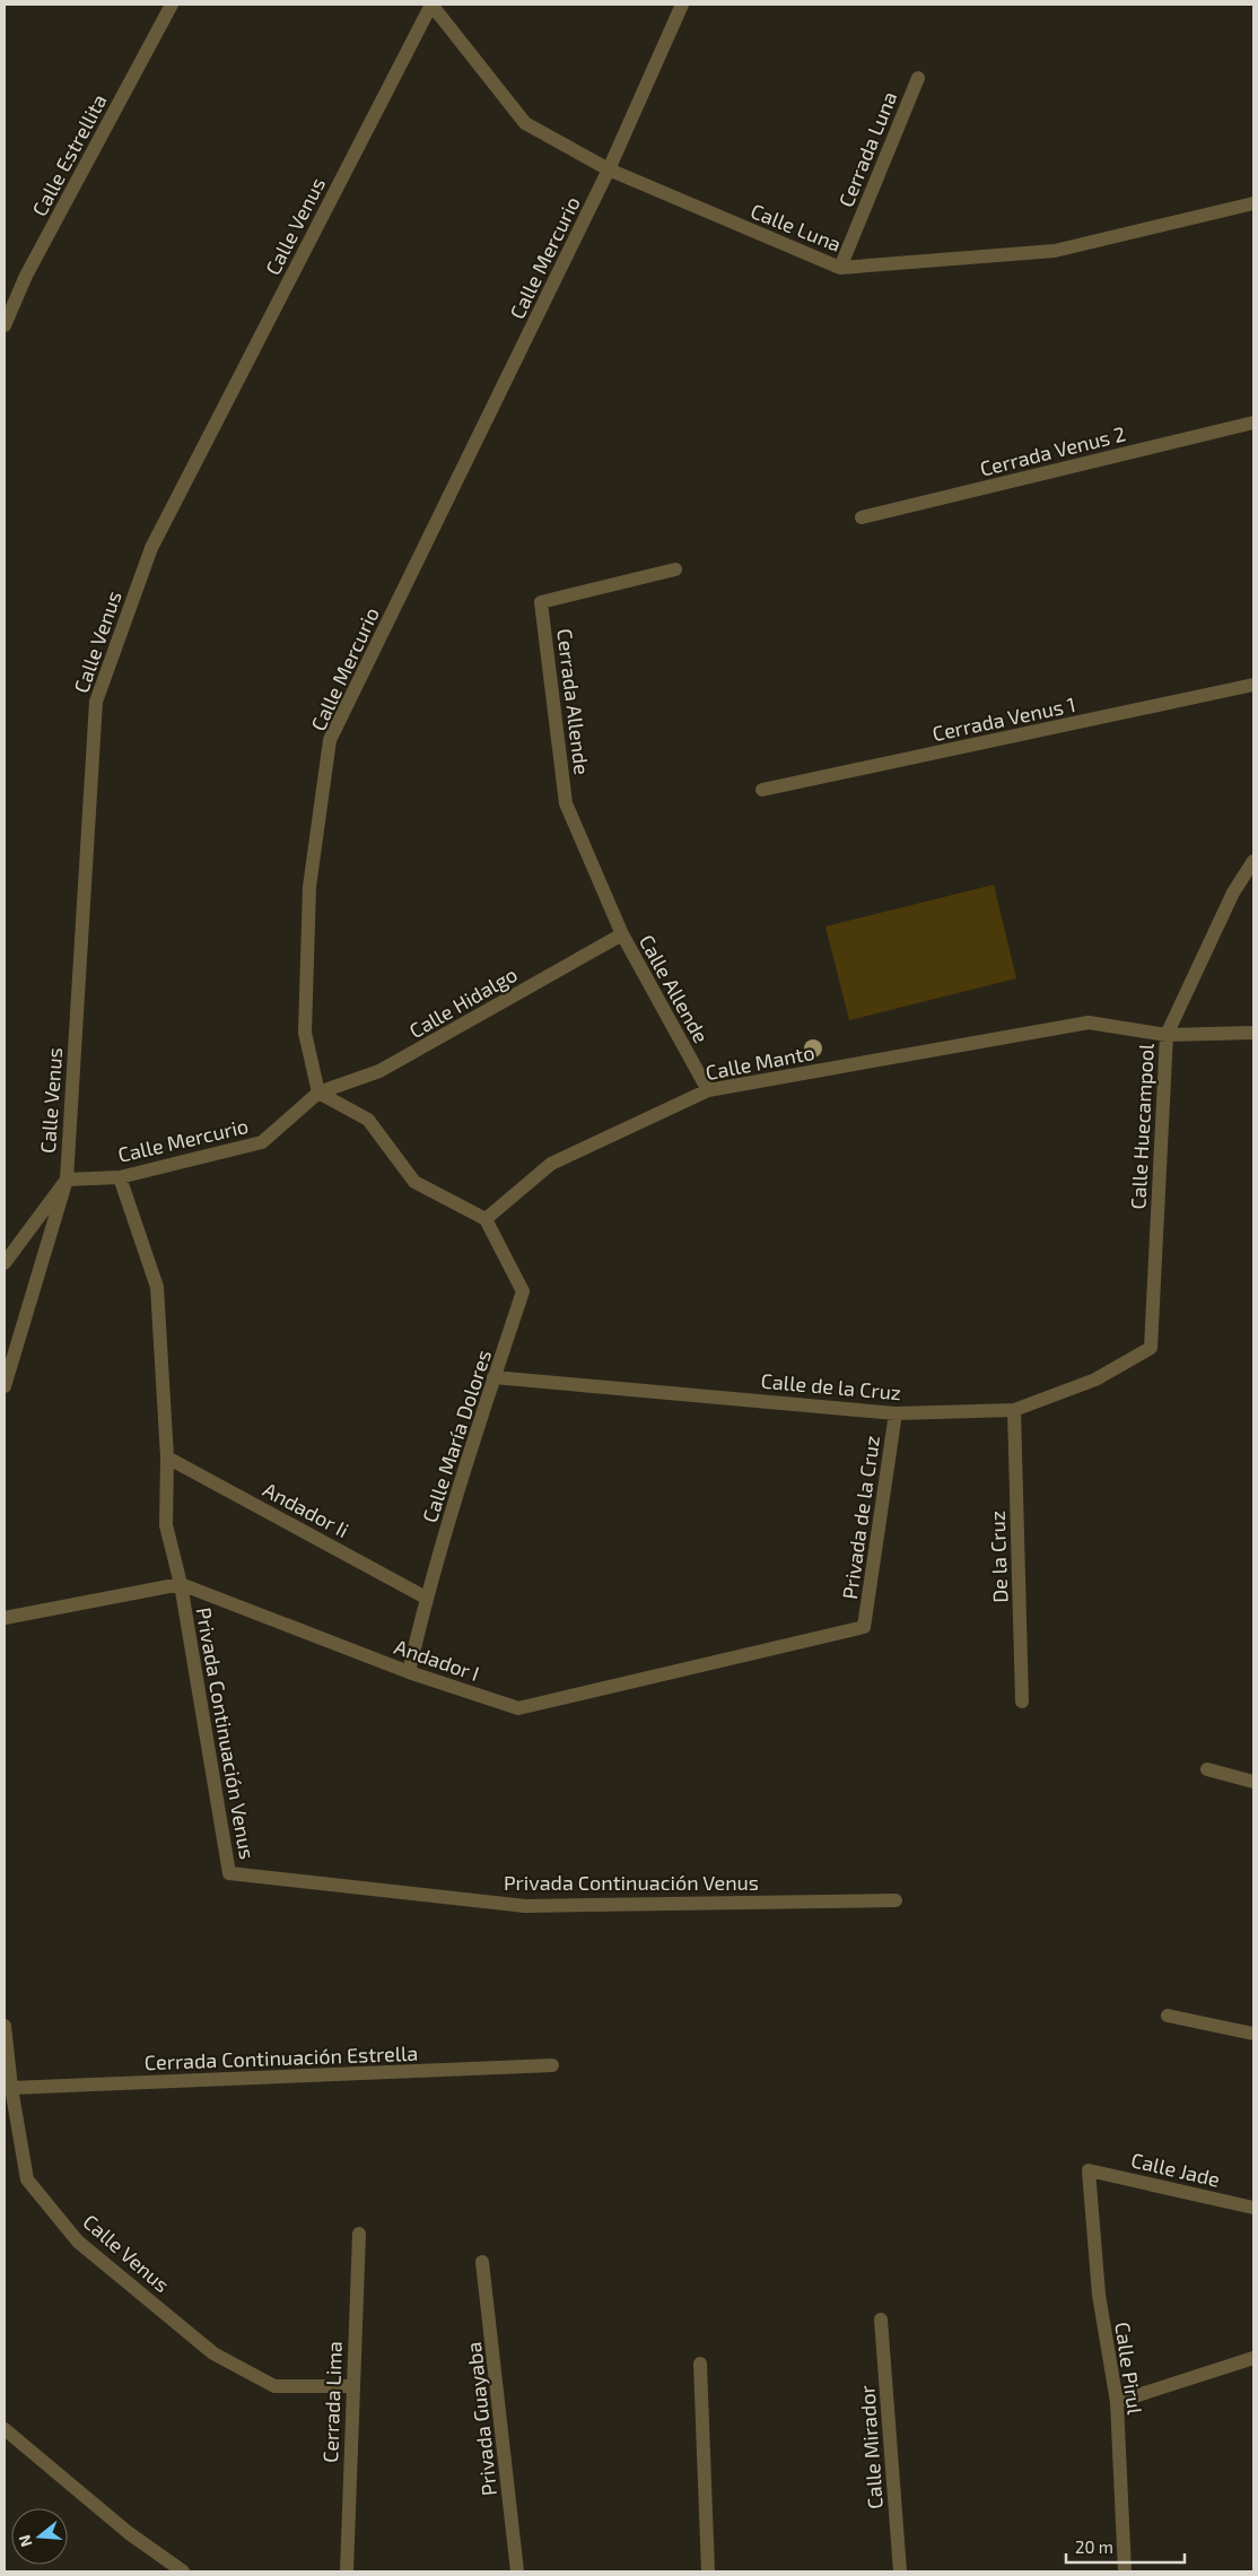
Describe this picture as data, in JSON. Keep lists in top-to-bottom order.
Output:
{
  "streets": {
    "street": [
      "Cerrada Luna",
      "Calle Estrellita",
      "Calle Venus",
      "Calle Luna",
      "Calle Mercurio",
      "Cerrada Venus 2",
      "Cerrada Allende",
      "Cerrada Venus 1",
      "Calle Allende",
      "Calle Hidalgo",
      "Calle Manto",
      "Calle Huecampool",
      "Calle de la Cruz",
      "Calle María Dolores",
      "Andador Ii",
      "Privada de la Cruz",
      "De la Cruz",
      "Andador I",
      "Privada Continuación Venus",
      "Cerrada Continuación Estrella",
      "Calle Jade",
      "Calle Pirul",
      "Cerrada Lima",
      "Privada Guayaba",
      "Calle Mirador"
    ]
  },
  "crossings": [
    ["Cerrada Luna", "Calle Luna"],
    ["Calle Venus", "Calle Luna"],
    ["Calle Venus", "Calle Mercurio"],
    ["Calle Venus", "Cerrada Continuación Estrella"],
    ["Calle Venus", "Cerrada Lima"],
    ["Calle Luna", "Calle Mercurio"],
    ["Calle Mercurio", "Calle Hidalgo"],
    ["Calle Mercurio", "Privada Continuación Venus"],
    ["Cerrada Allende", "Calle Allende"],
    ["Cerrada Allende", "Calle Hidalgo"],
    ["Calle Allende", "Calle Hidalgo"],
    ["Calle Allende", "Calle Manto"],
    ["Calle Manto", "Calle Huecampool"],
    ["Calle Manto", "Calle María Dolores"],
    ["Calle Huecampool", "Calle de la Cruz"],
    ["Calle de la Cruz", "Calle María Dolores"],
    ["Calle de la Cruz", "Privada de la Cruz"],
    ["Calle de la Cruz", "De la Cruz"],
    ["Calle María Dolores", "Andador Ii"],
    ["Calle María Dolores", "Andador I"],
    ["Andador Ii", "Privada Continuación Venus"],
    ["Privada de la Cruz", "Andador I"],
    ["Andador I", "Privada Continuación Venus"],
    ["Calle Jade", "Calle Pirul"]
  ],
  "scale_bar": "20 m",
  "north": "left"
}
